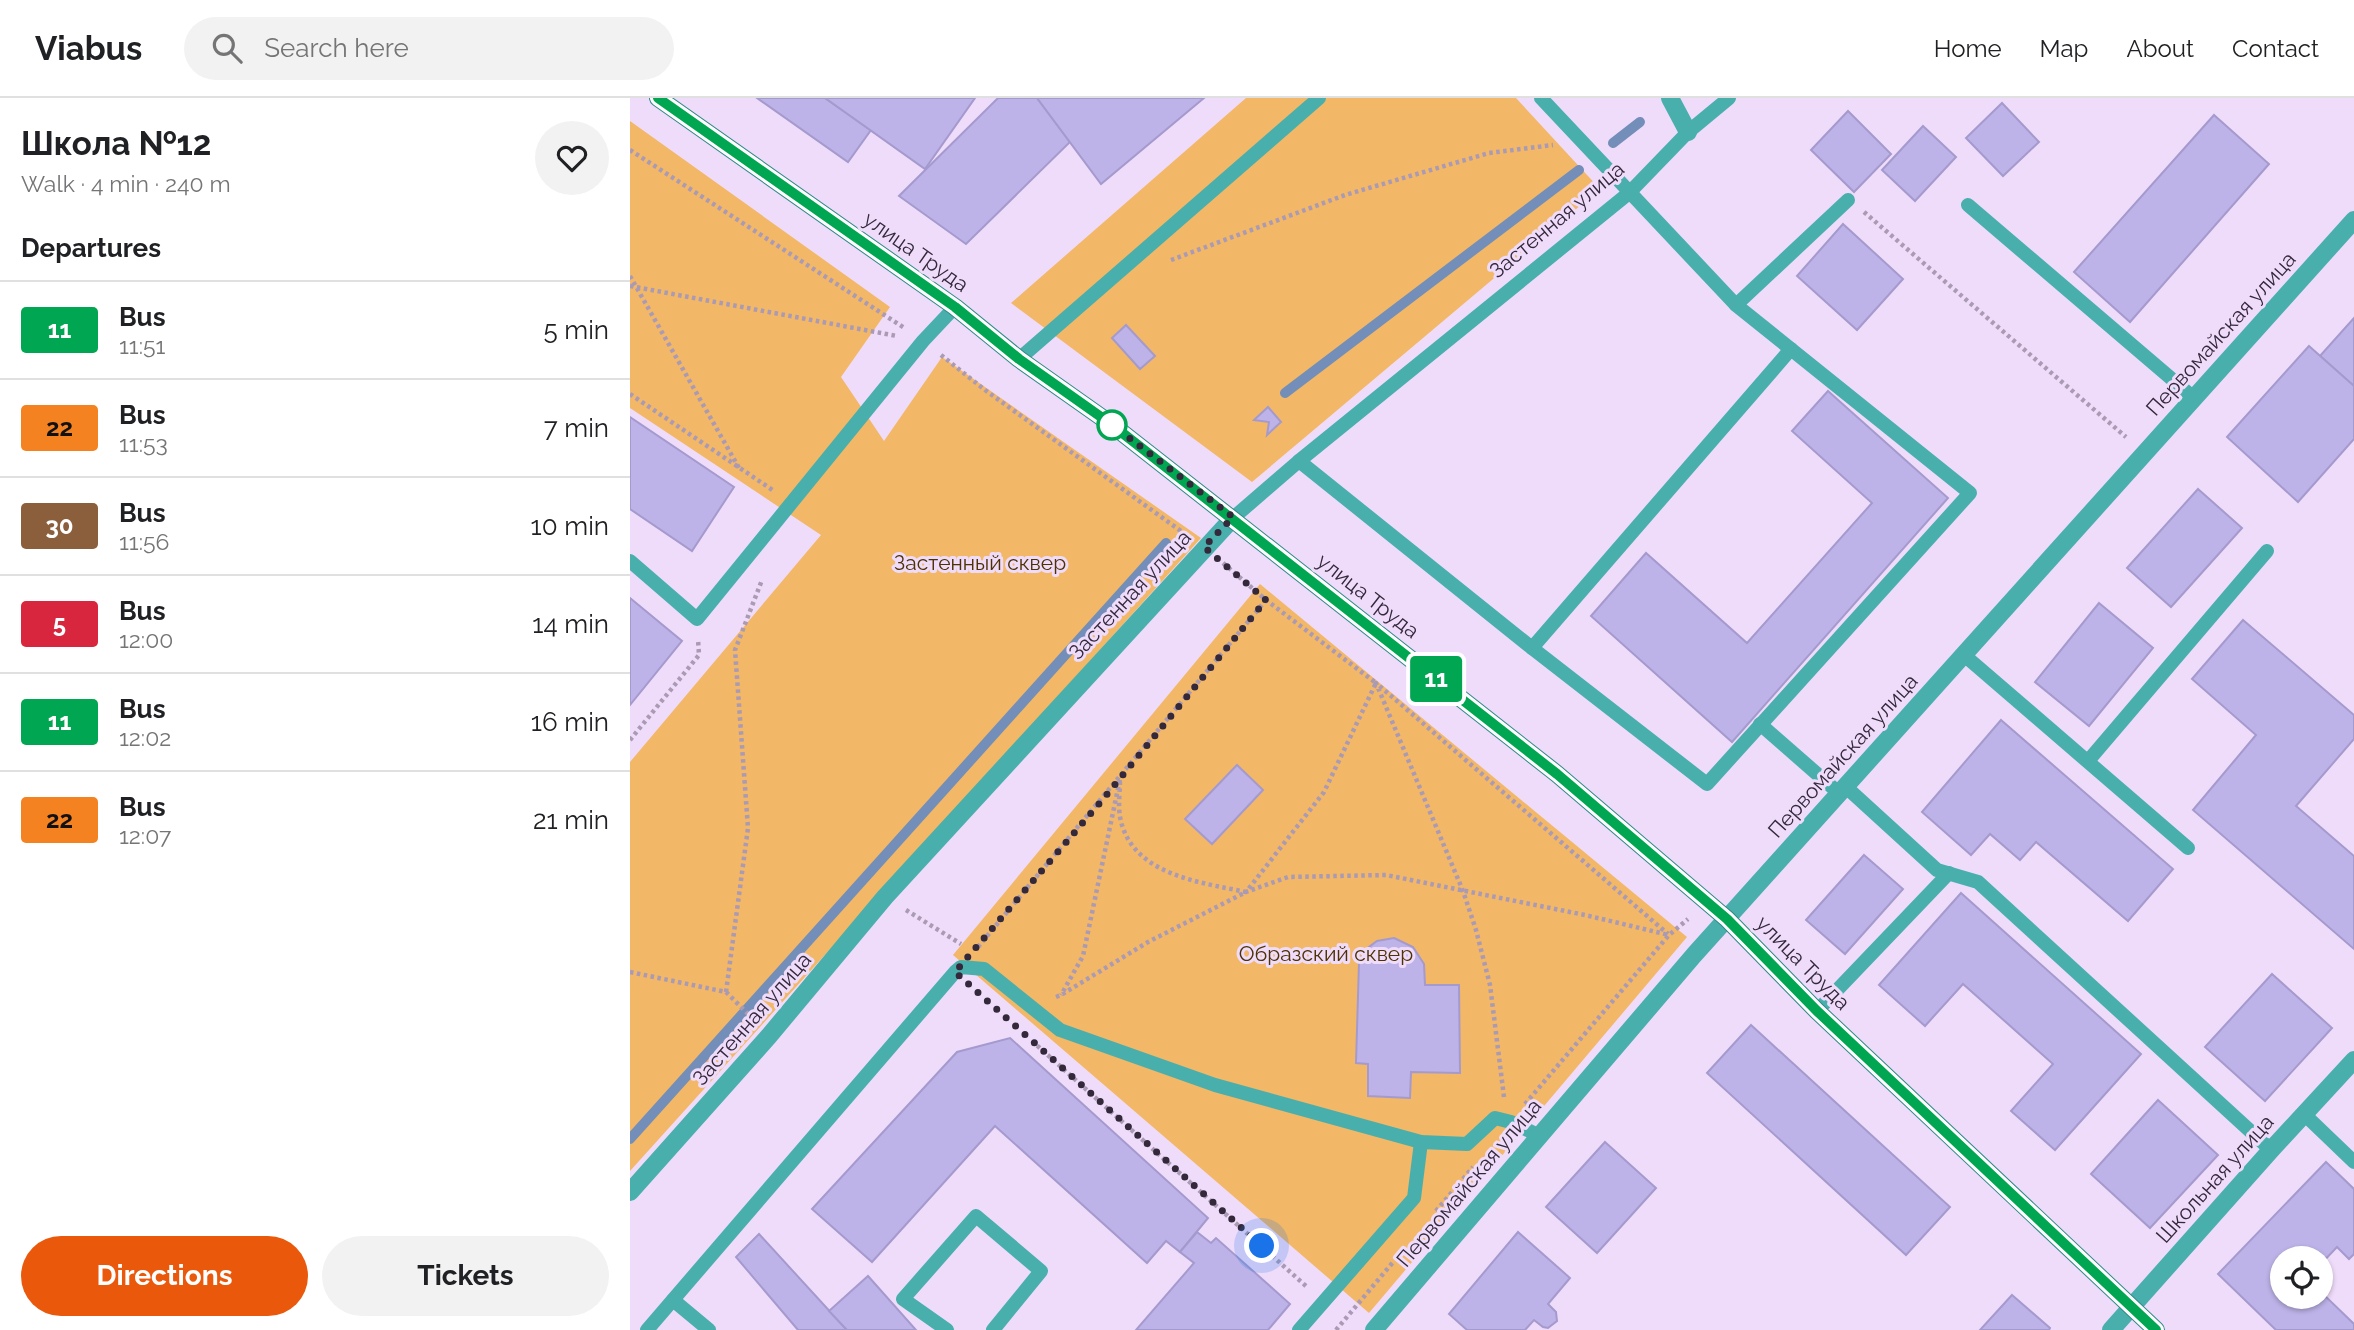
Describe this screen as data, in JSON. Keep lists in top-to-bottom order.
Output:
{
  "streets": {
    "main road": ["улица Труда"],
    "street": ["Застенная улица", "Первомайская улица", "Школьная улица"]
  },
  "crossings": [
    ["Застенная улица", "улица Труда"],
    ["улица Труда", "Первомайская улица"],
    ["улица Труда", "Школьная улица"]
  ],
  "parks": ["Застенный сквер", "Образский сквер"],
  "lines": ["bus line 11"],
  "page": {
    "header": "Viabus",
    "search": "Search here",
    "nav": [
      "Home",
      "Map",
      "About",
      "Contact"
    ],
    "heading": [
      ["Школа №12", "Walk · 4 min · 240 m"],
      "Departures"
    ],
    "on_map": "11",
    "list": [
      {
        "mark": "11",
        "name": "Bus",
        "note": "11:51",
        "value": "5 min"
      },
      {
        "mark": "22",
        "name": "Bus",
        "note": "11:53",
        "value": "7 min"
      },
      {
        "mark": "30",
        "name": "Bus",
        "note": "11:56",
        "value": "10 min"
      },
      {
        "mark": "5",
        "name": "Bus",
        "note": "12:00",
        "value": "14 min"
      },
      {
        "mark": "11",
        "name": "Bus",
        "note": "12:02",
        "value": "16 min"
      },
      {
        "mark": "22",
        "name": "Bus",
        "note": "12:07",
        "value": "21 min"
      }
    ],
    "buttons": ["Directions", "Tickets"]
  }
}
